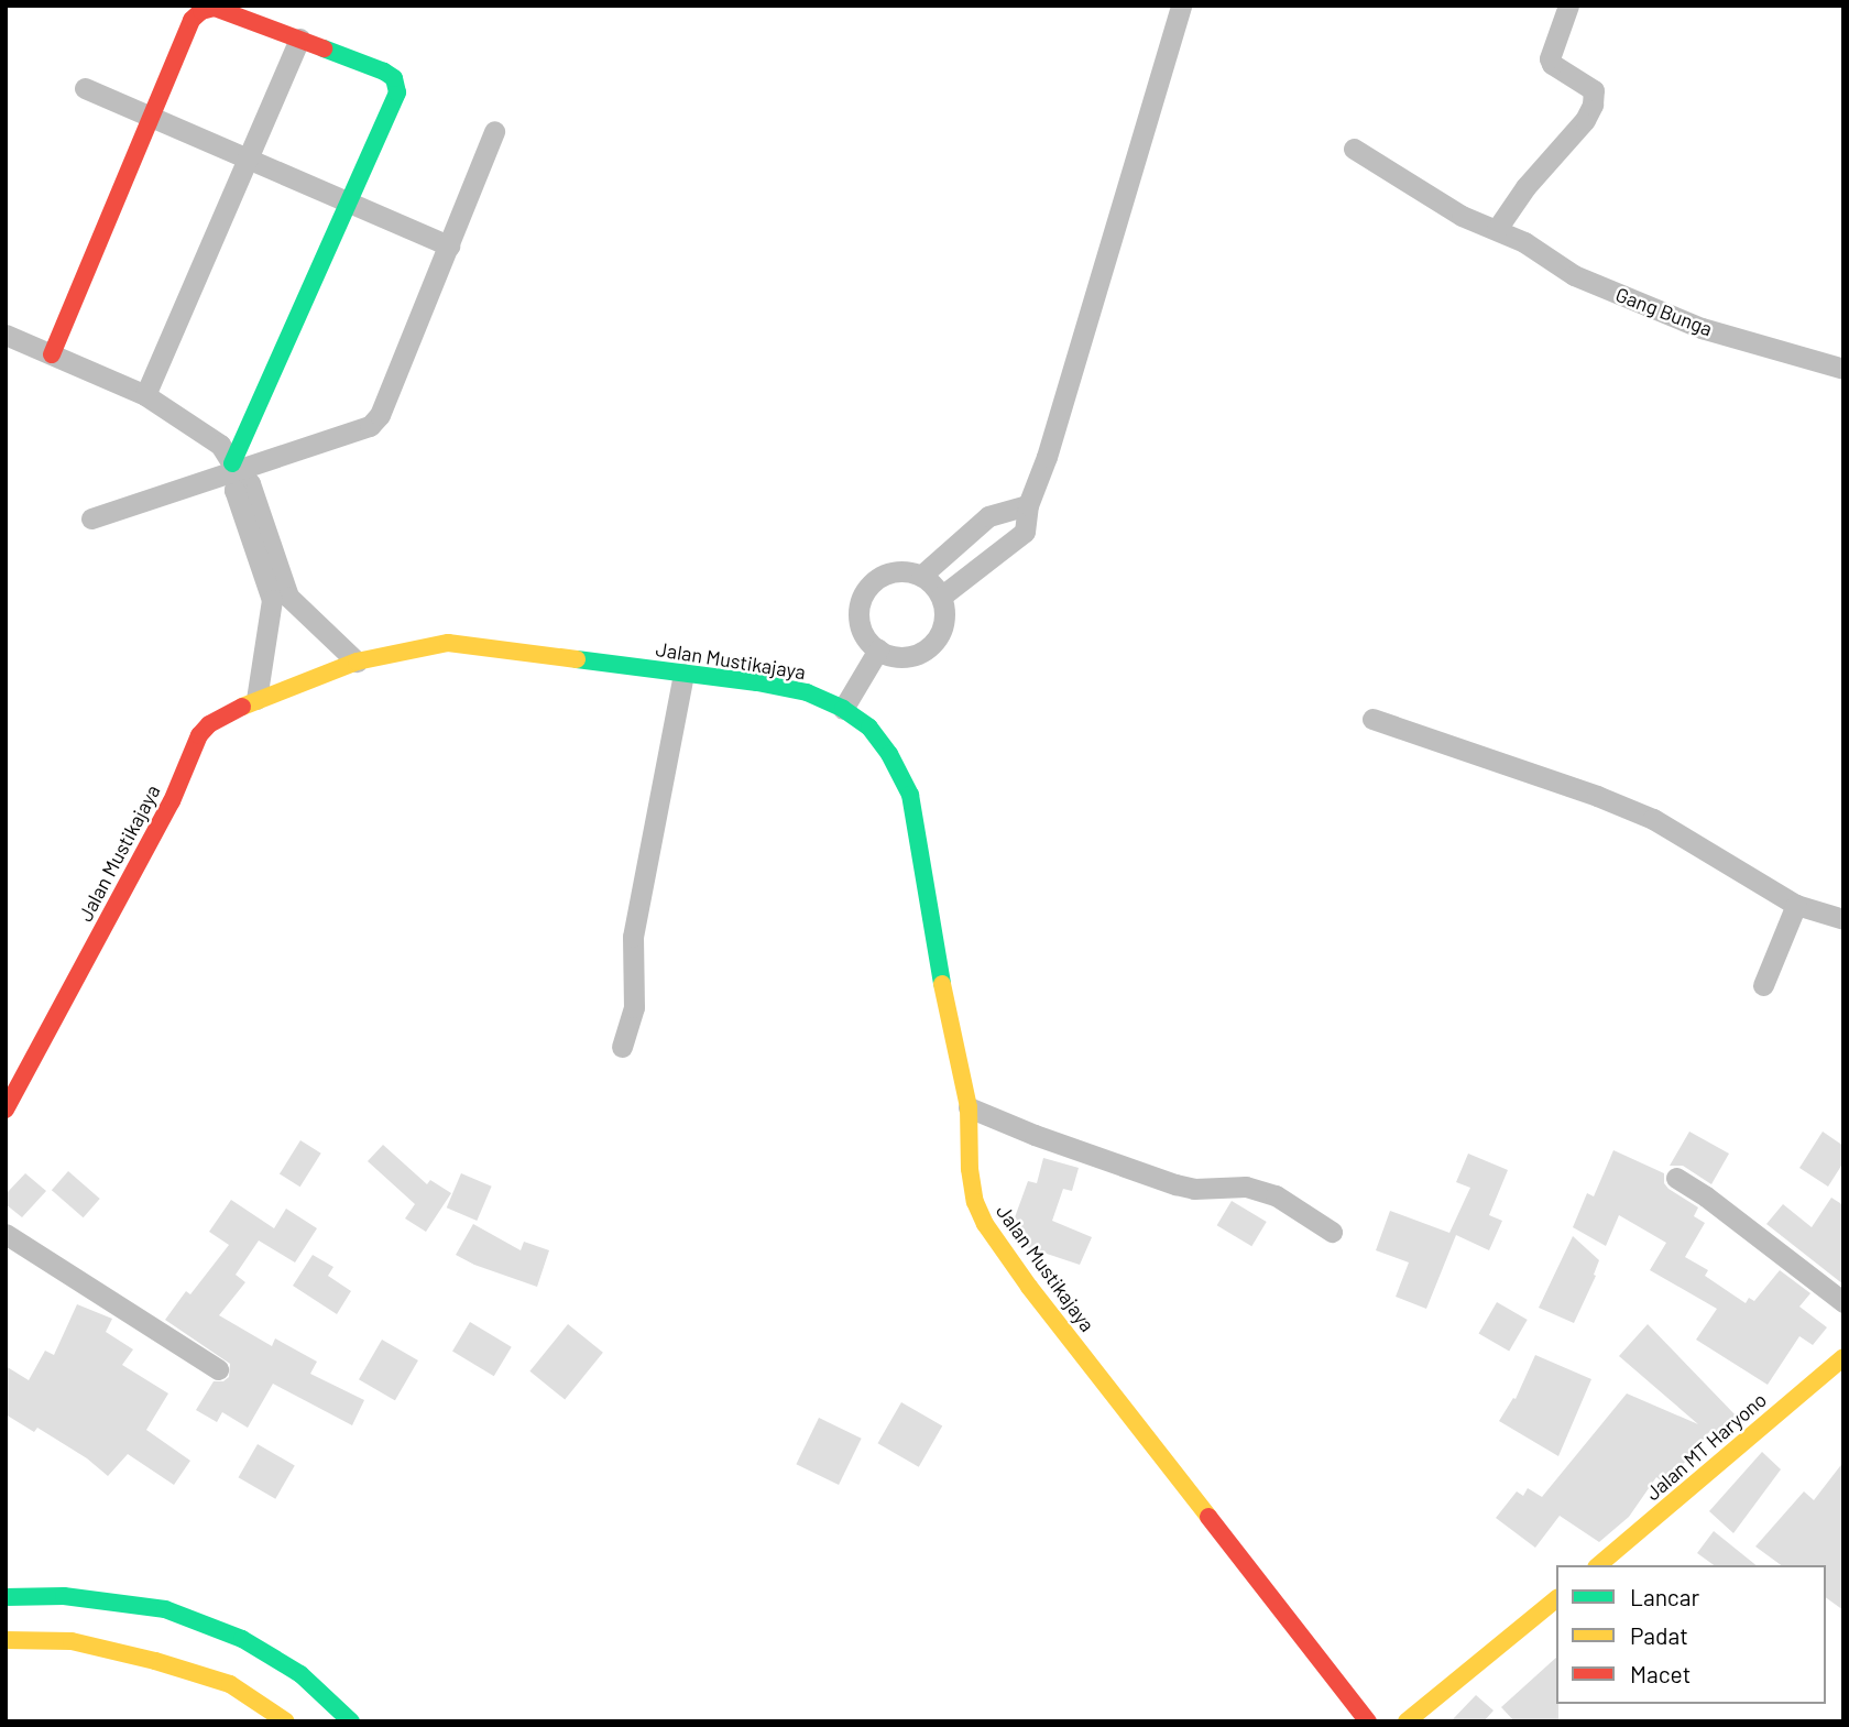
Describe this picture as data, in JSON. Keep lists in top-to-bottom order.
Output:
{
  "streets": {
    "main road": ["Jalan Mustikajaya", "Jalan MT Haryono"],
    "street": ["Gang Bunga"]
  },
  "legend": ["Lancar", "Padat", "Macet"]
}
